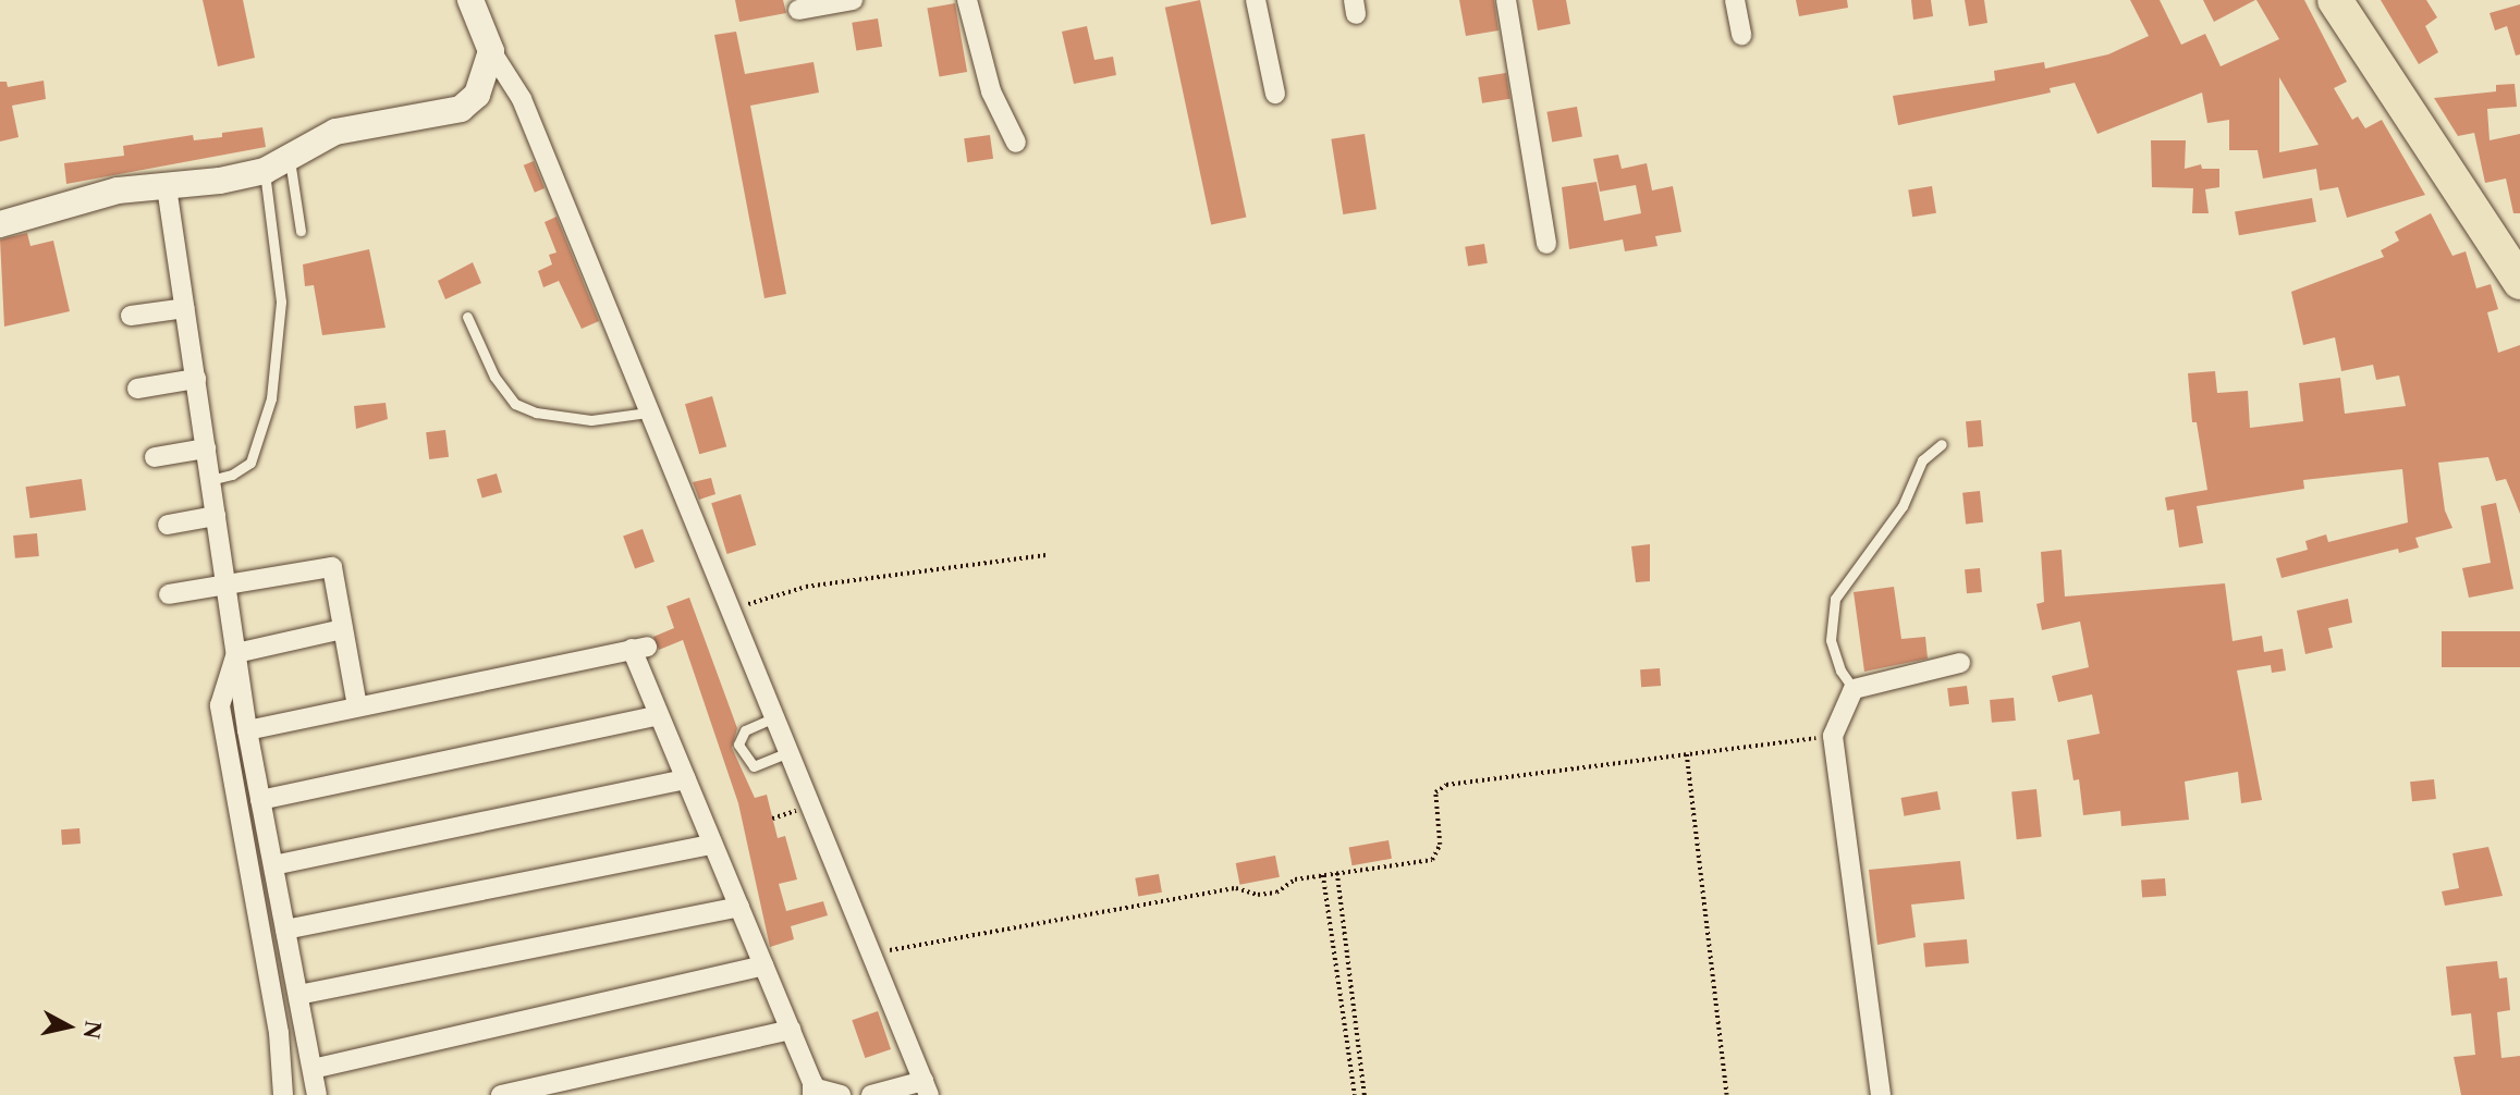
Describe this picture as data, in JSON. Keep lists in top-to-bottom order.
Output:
{
  "north": "right"
}
